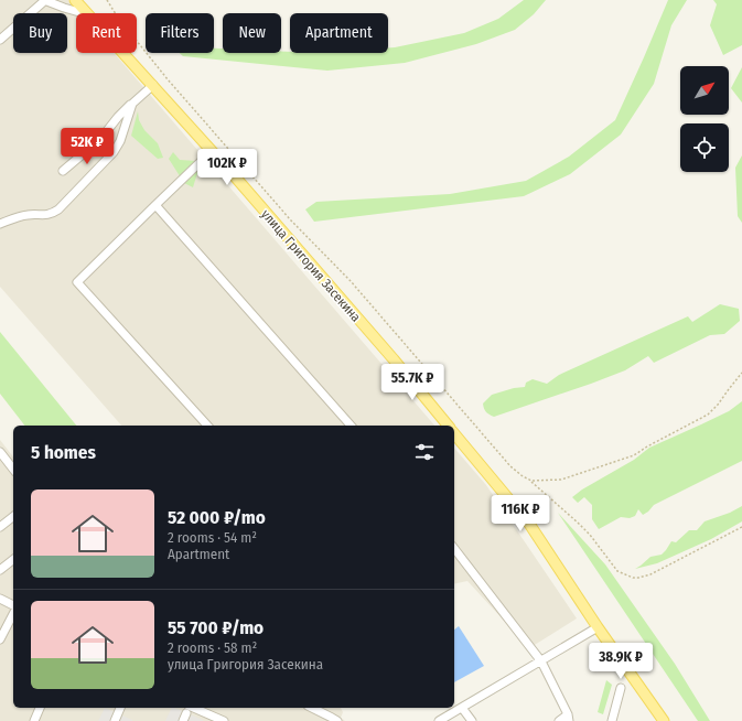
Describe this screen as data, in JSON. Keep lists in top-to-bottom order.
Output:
{
  "streets": {
    "main road": ["улица Григория Засекина"]
  },
  "north": "top right",
  "page": {
    "chip": [
      "Buy",
      "Rent",
      "Filters",
      "New",
      "Apartment"
    ],
    "price": [
      "52K ₽",
      "102K ₽",
      "55.7K ₽",
      "116K ₽",
      "38.9K ₽"
    ],
    "heading": "5 homes",
    "list": [
      {
        "name": "52 000 ₽/mo",
        "note": "2 rooms · 54 m² · Apartment"
      },
      {
        "name": "55 700 ₽/mo",
        "note": "2 rooms · 58 m² · улица Григория Засекина"
      }
    ]
  }
}
